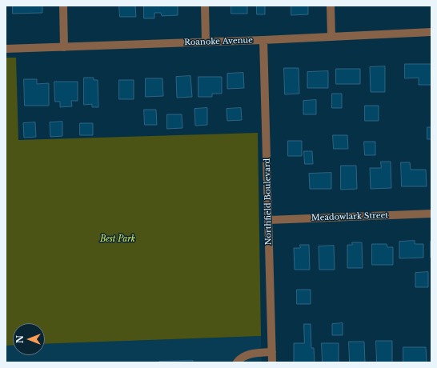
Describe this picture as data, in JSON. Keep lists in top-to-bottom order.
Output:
{
  "streets": {
    "street": ["Roanoke Avenue", "Northfield Boulevard", "Meadowlark Street"]
  },
  "crossings": [
    ["Roanoke Avenue", "Northfield Boulevard"],
    ["Northfield Boulevard", "Meadowlark Street"]
  ],
  "parks": ["Best Park"],
  "north": "left"
}
